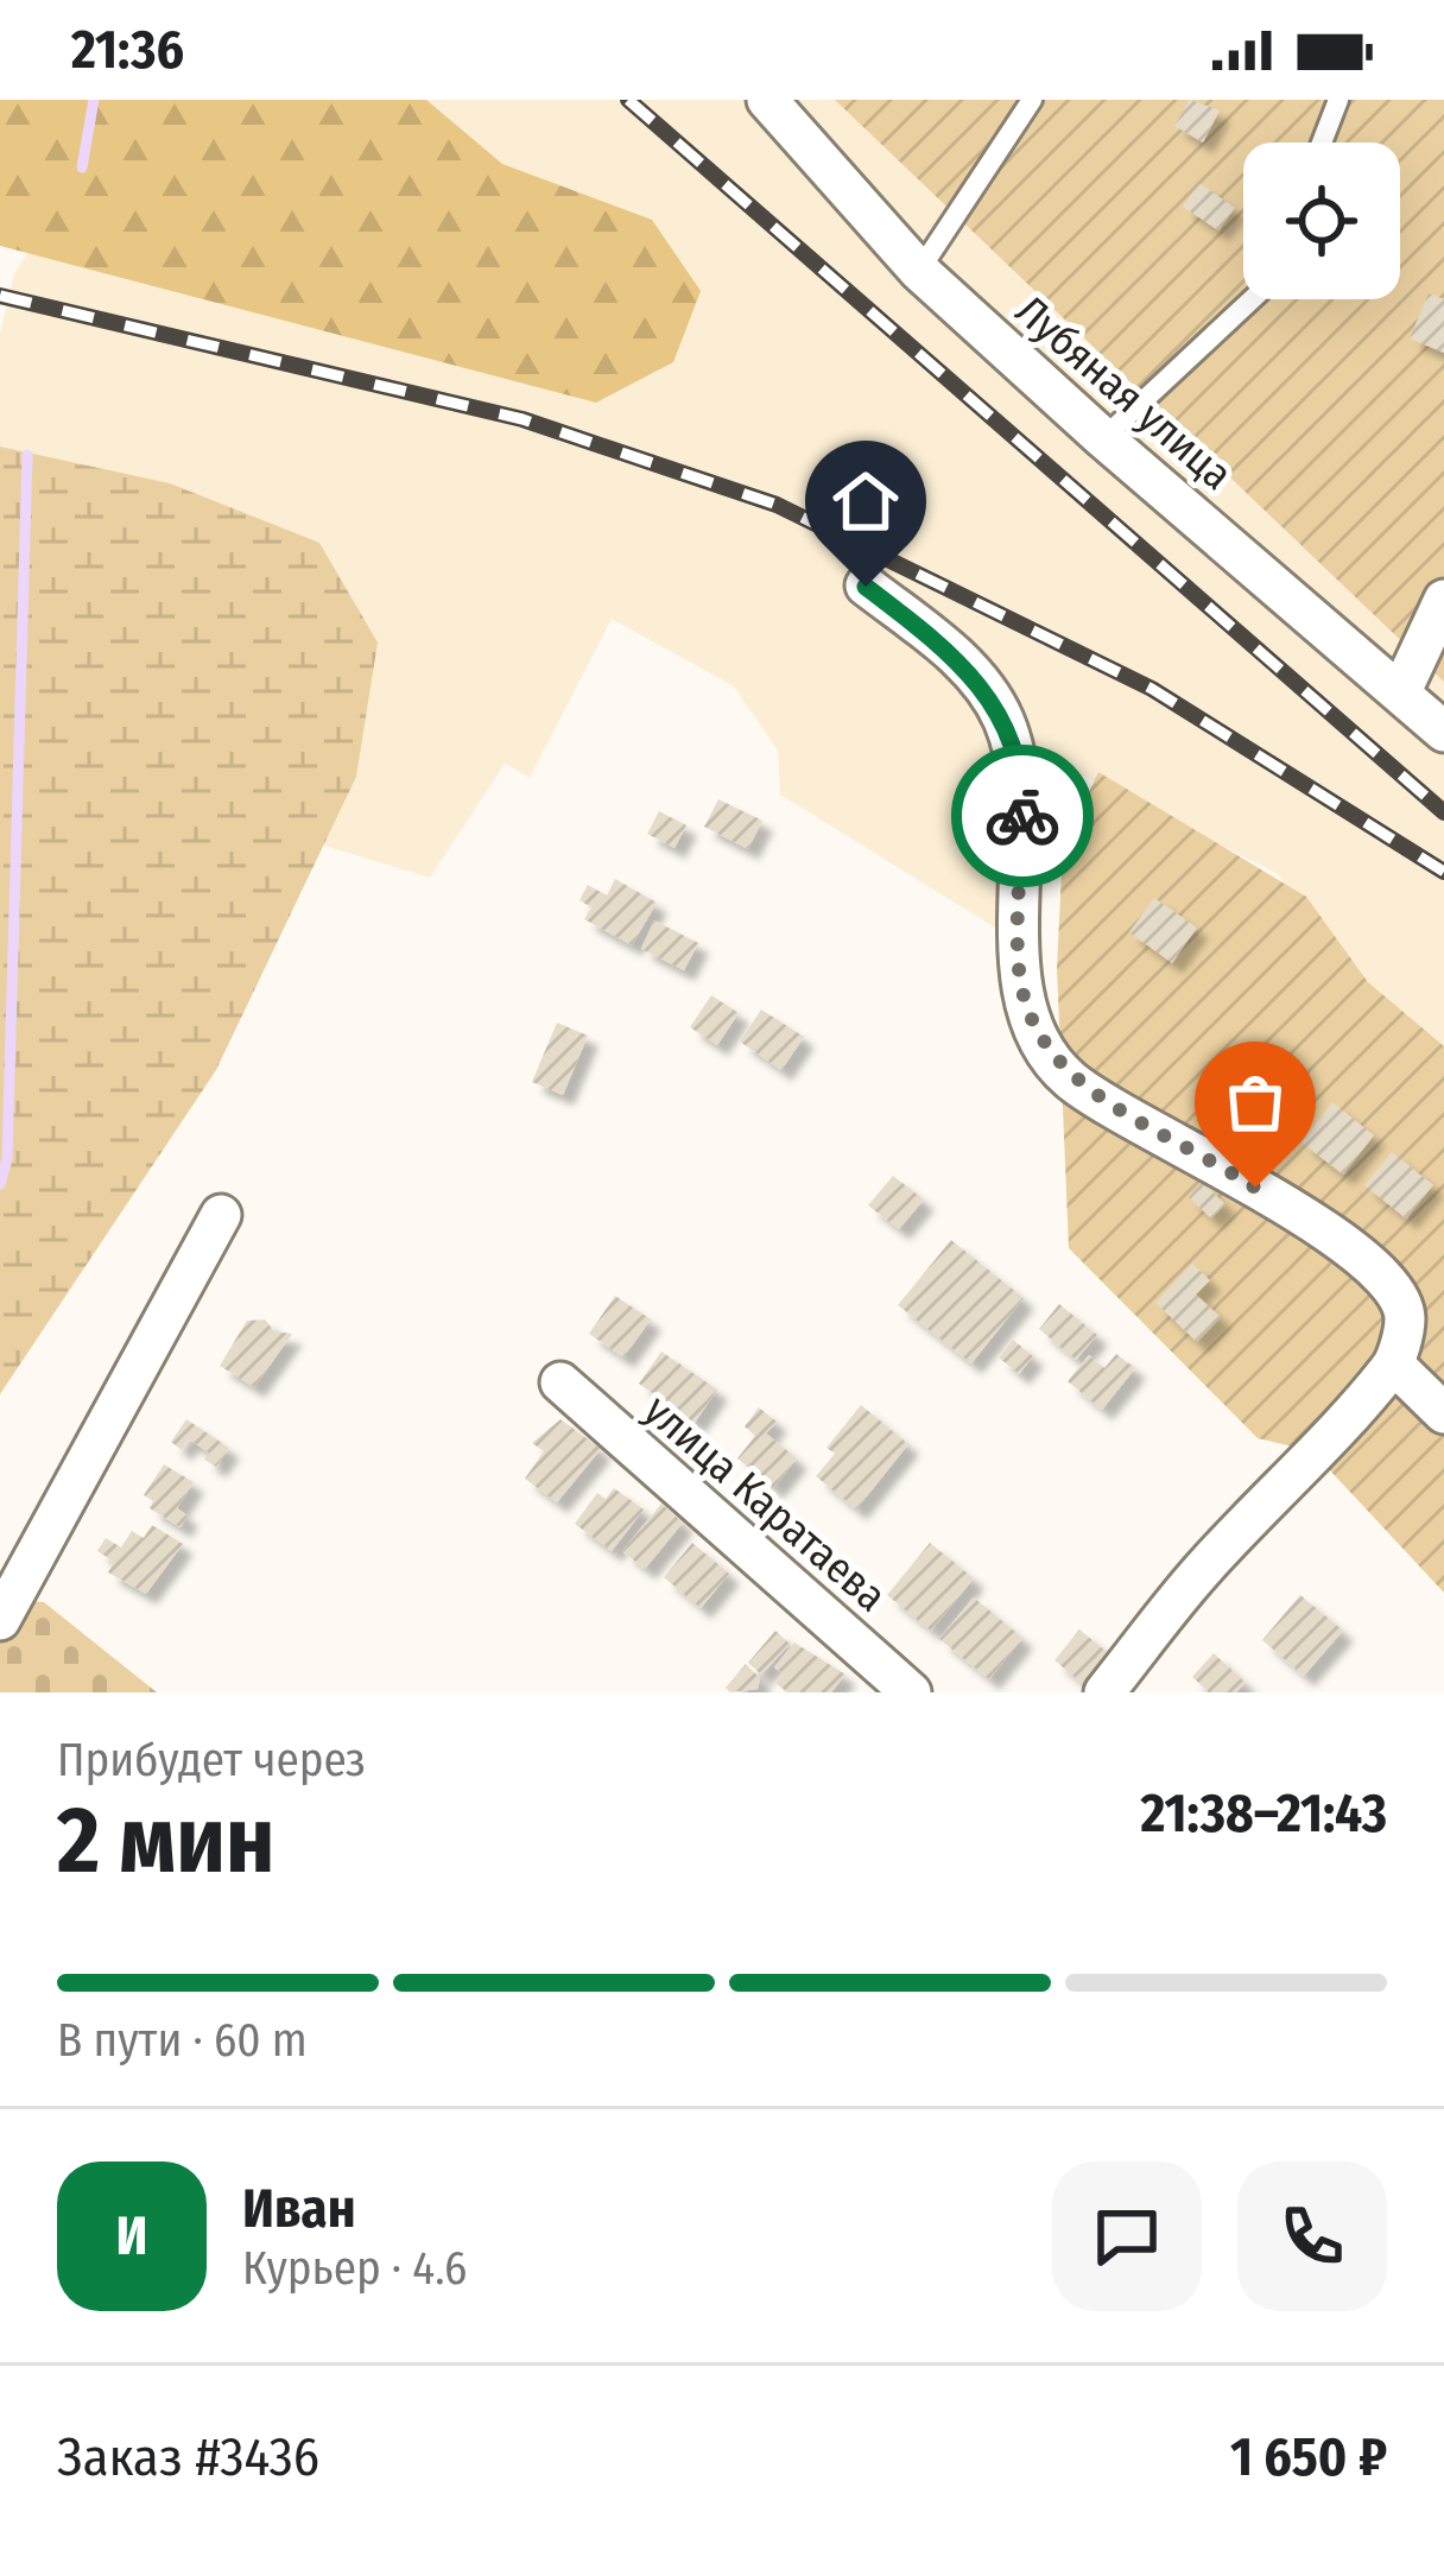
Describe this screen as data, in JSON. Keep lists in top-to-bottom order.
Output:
{
  "streets": {
    "street": ["Лубяная улица", "улица Каратаева"]
  },
  "page": {
    "status": "21:36",
    "heading": ["2 мин", "Прибудет через", "21:38–21:43"],
    "panel": [
      "Иван",
      "Курьер · 4.6",
      "Заказ #3436",
      "1 650 ₽"
    ],
    "bar": "В пути · 60 m",
    "round": "И"
  }
}
